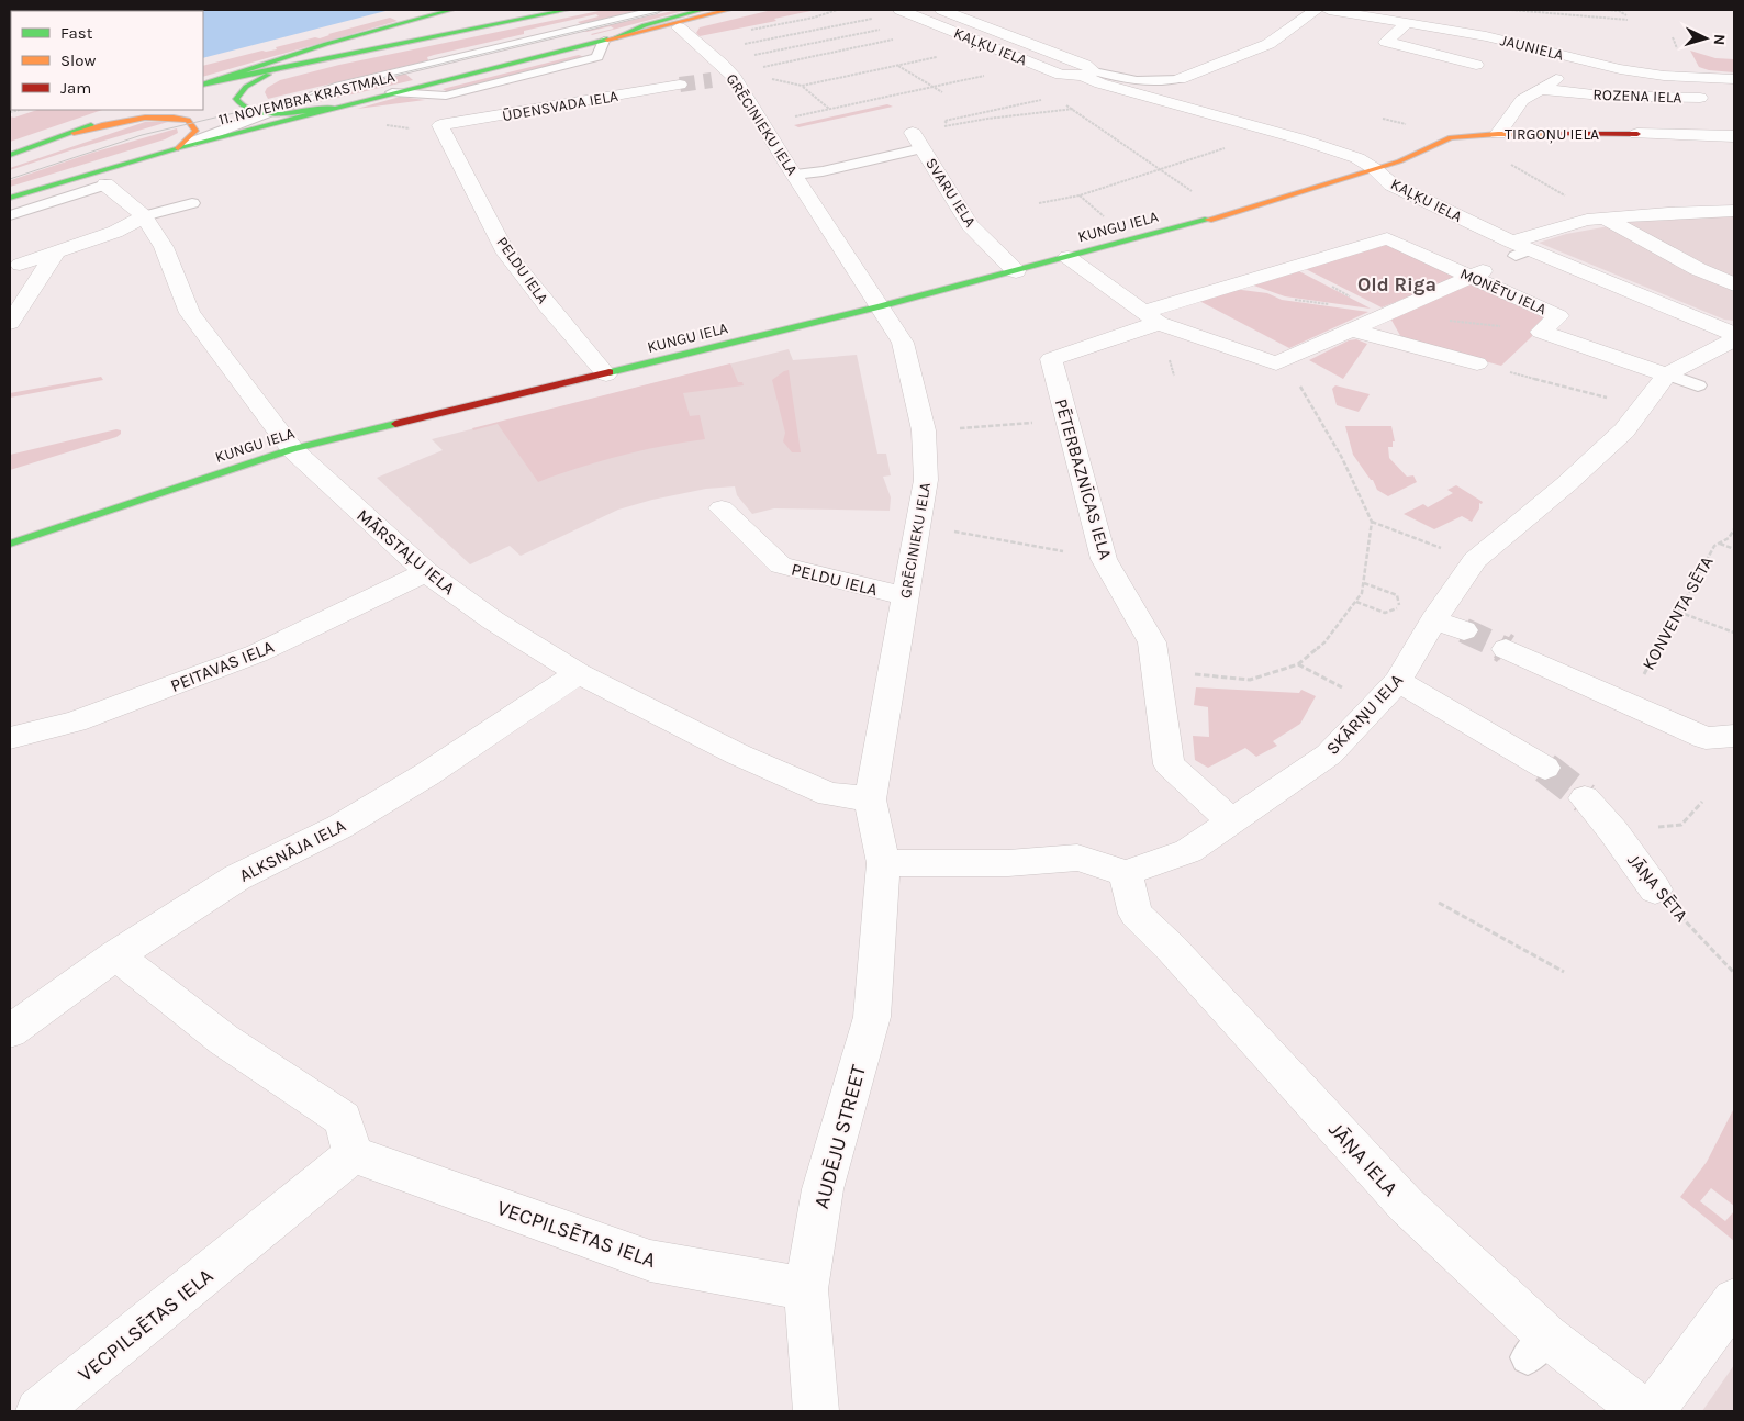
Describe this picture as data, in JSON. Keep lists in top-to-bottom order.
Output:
{
  "streets": {
    "main road": ["11. NOVEMBRA KRASTMALA", "TIRGOŅU IELA", "KUNGU IELA"],
    "street": [
      "KAĻĶU IELA",
      "JAUNIELA",
      "ROZENA IELA",
      "ŪDENSVADA IELA",
      "GRĒCINIEKU IELA",
      "SVARU IELA",
      "PELDU IELA",
      "MONĒTU IELA",
      "PĒTERBAZNĪCAS IELA",
      "MĀRSTAĻU IELA",
      "PEITAVAS IELA",
      "SKĀRŅU IELA",
      "ALKSNĀJA IELA",
      "JĀŅA SĒTA",
      "AUDĒJU STREET",
      "JĀŅA IELA",
      "VECPILSĒTAS IELA"
    ],
    "path": ["KONVENTA SĒTA"]
  },
  "crossings": [
    ["KAĻĶU IELA", "TIRGOŅU IELA"],
    ["KAĻĶU IELA", "KUNGU IELA"],
    ["11. NOVEMBRA KRASTMALA", "GRĒCINIEKU IELA"],
    ["11. NOVEMBRA KRASTMALA", "MĀRSTAĻU IELA"],
    ["ŪDENSVADA IELA", "PELDU IELA"],
    ["GRĒCINIEKU IELA", "KUNGU IELA"],
    ["GRĒCINIEKU IELA", "PELDU IELA"],
    ["GRĒCINIEKU IELA", "MĀRSTAĻU IELA"],
    ["GRĒCINIEKU IELA", "AUDĒJU STREET"],
    ["TIRGOŅU IELA", "KUNGU IELA"],
    ["SVARU IELA", "KUNGU IELA"],
    ["KUNGU IELA", "PELDU IELA"],
    ["KUNGU IELA", "MĀRSTAĻU IELA"],
    ["MONĒTU IELA", "PĒTERBAZNĪCAS IELA"],
    ["MONĒTU IELA", "SKĀRŅU IELA"],
    ["PĒTERBAZNĪCAS IELA", "SKĀRŅU IELA"],
    ["MĀRSTAĻU IELA", "PEITAVAS IELA"],
    ["MĀRSTAĻU IELA", "ALKSNĀJA IELA"],
    ["SKĀRŅU IELA", "JĀŅA IELA"],
    ["AUDĒJU STREET", "VECPILSĒTAS IELA"]
  ],
  "districts": ["Old Riga"],
  "legend": ["Fast", "Slow", "Jam"],
  "north": "right"
}
